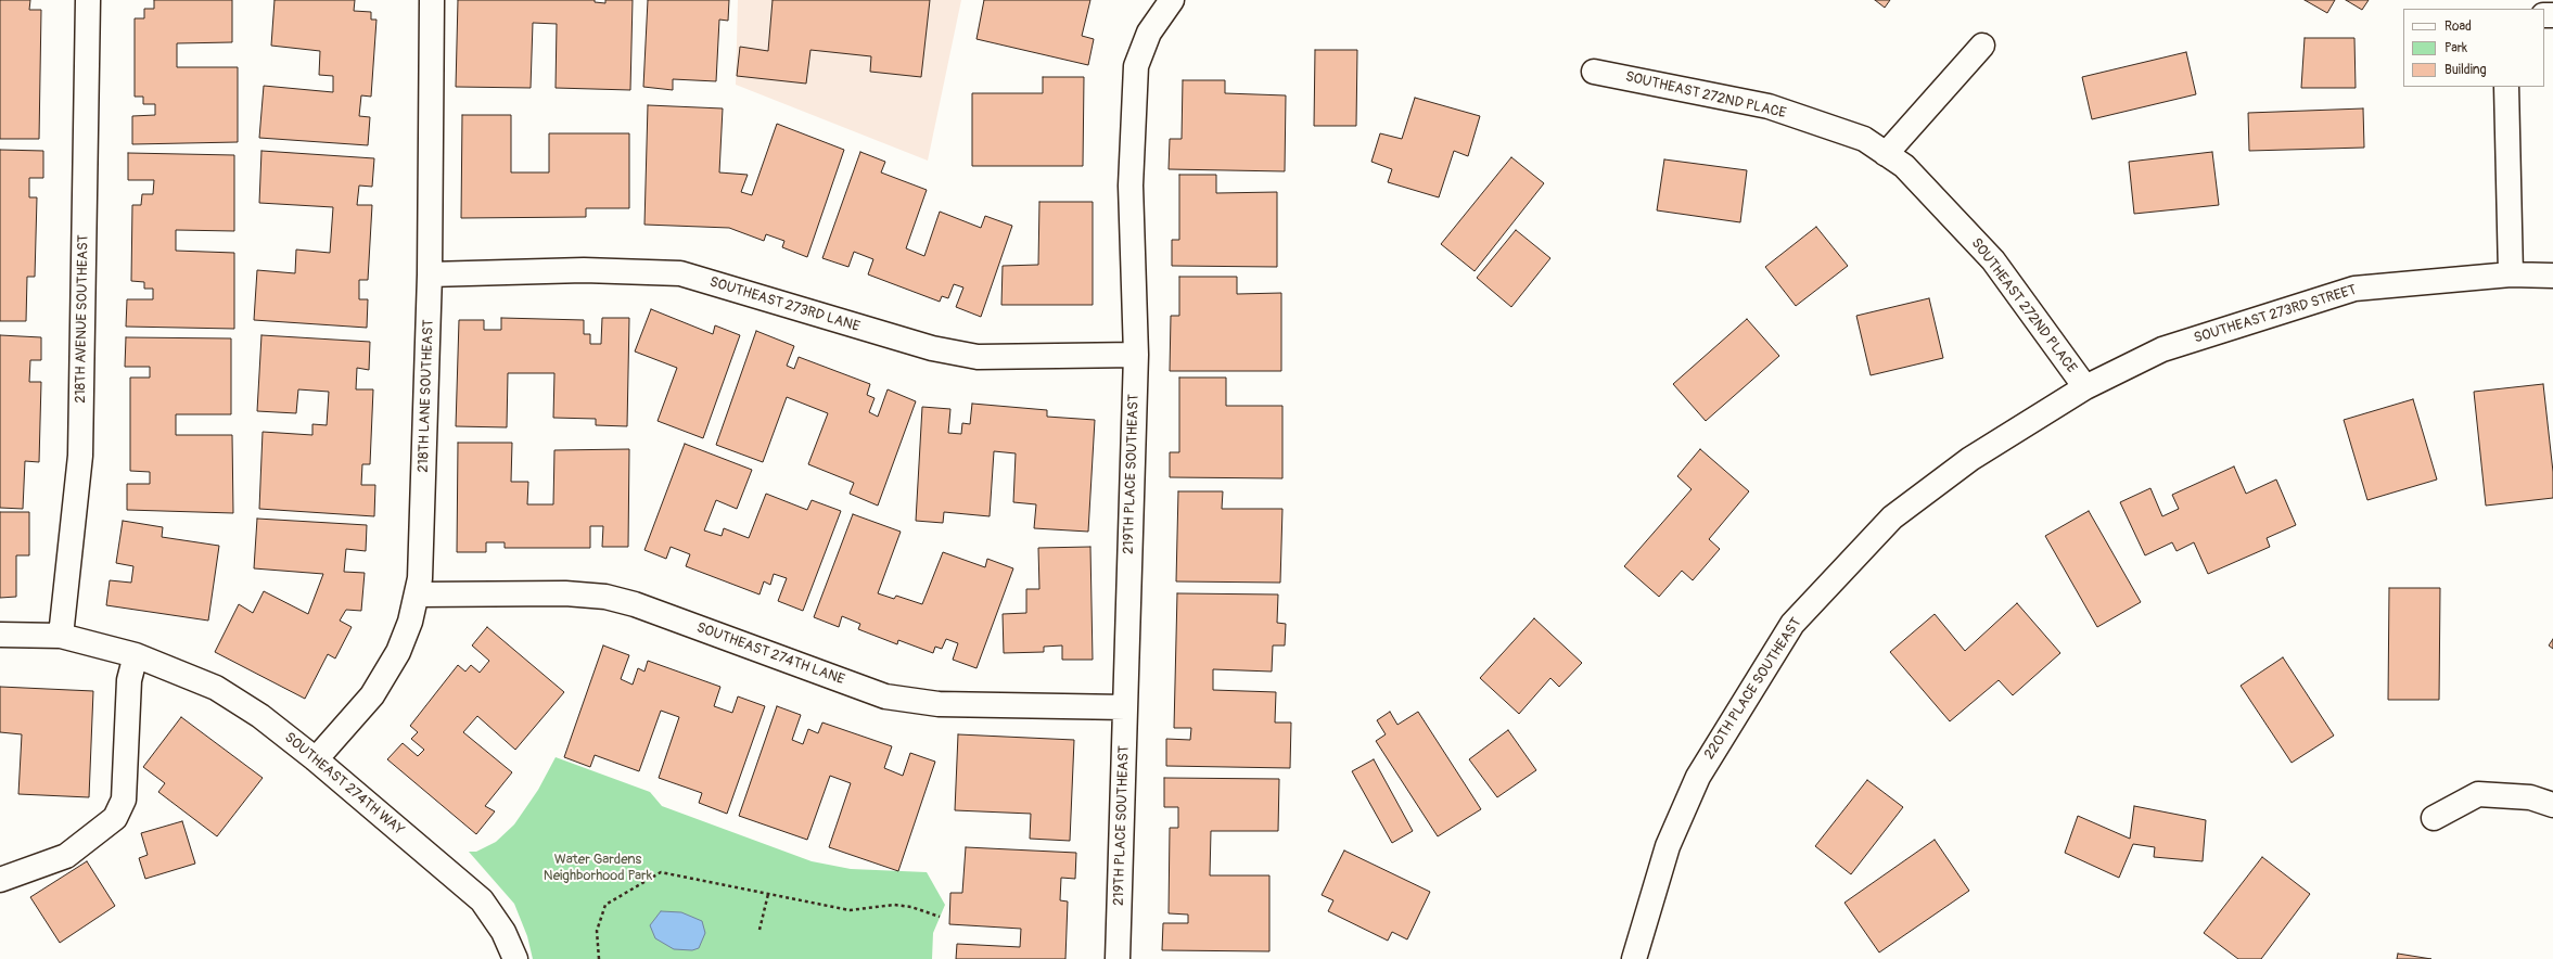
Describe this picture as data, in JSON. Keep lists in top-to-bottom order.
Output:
{
  "streets": {
    "street": [
      "SOUTHEAST 272ND PLACE",
      "SOUTHEAST 273RD LANE",
      "SOUTHEAST 273RD STREET",
      "218TH AVENUE SOUTHEAST",
      "218TH LANE SOUTHEAST",
      "219TH PLACE SOUTHEAST",
      "SOUTHEAST 274TH LANE",
      "220TH PLACE SOUTHEAST",
      "SOUTHEAST 274TH WAY"
    ]
  },
  "crossings": [
    ["SOUTHEAST 272ND PLACE", "SOUTHEAST 273RD STREET"],
    ["SOUTHEAST 272ND PLACE", "220TH PLACE SOUTHEAST"],
    ["SOUTHEAST 273RD LANE", "218TH LANE SOUTHEAST"],
    ["SOUTHEAST 273RD LANE", "219TH PLACE SOUTHEAST"],
    ["SOUTHEAST 273RD STREET", "220TH PLACE SOUTHEAST"],
    ["218TH AVENUE SOUTHEAST", "SOUTHEAST 274TH WAY"],
    ["218TH LANE SOUTHEAST", "SOUTHEAST 274TH LANE"],
    ["218TH LANE SOUTHEAST", "SOUTHEAST 274TH WAY"],
    ["219TH PLACE SOUTHEAST", "SOUTHEAST 274TH LANE"]
  ],
  "parks": ["Water Gardens Neighborhood Park"],
  "legend": ["Road", "Park", "Building"]
}
